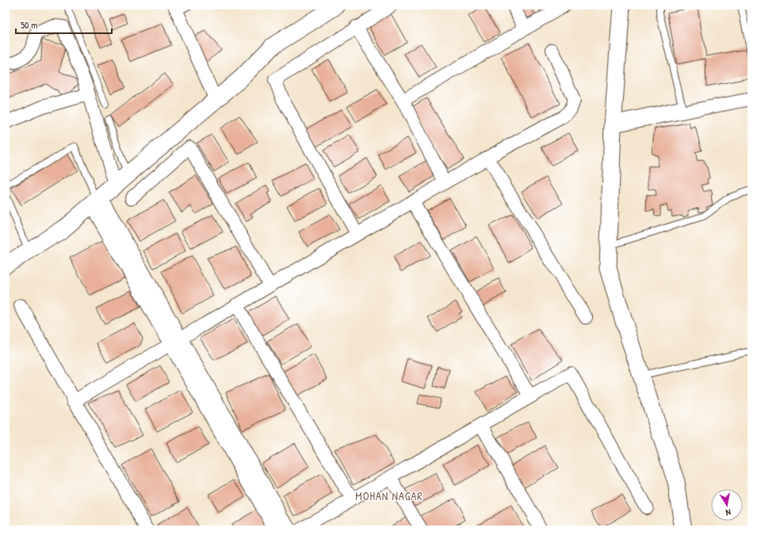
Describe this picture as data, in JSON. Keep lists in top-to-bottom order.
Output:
{
  "districts": ["MOHAN NAGAR"],
  "scale_bar": "50 m",
  "north": "bottom"
}
